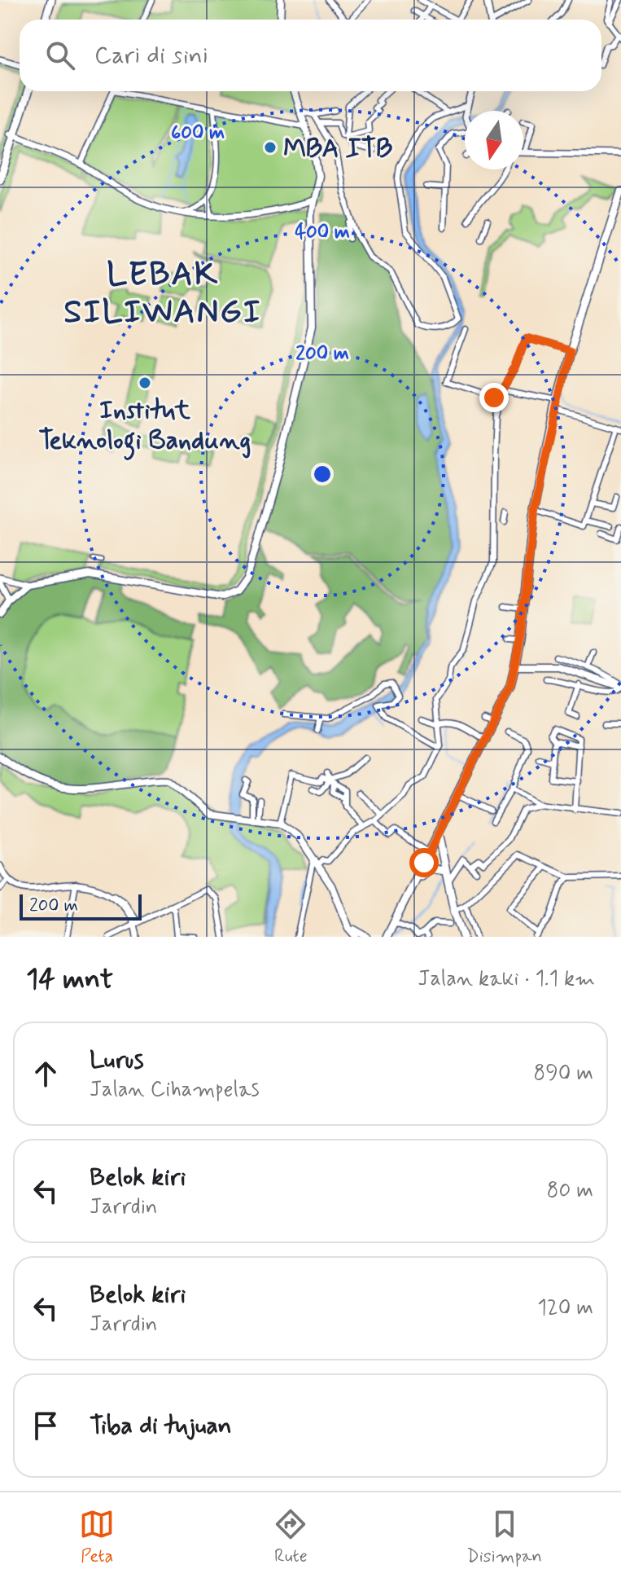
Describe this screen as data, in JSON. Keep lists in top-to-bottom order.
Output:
{
  "districts": ["LEBAK SILIWANGI"],
  "places": ["MBA ITB", "Institut Teknologi Bandung"],
  "scale_bar": "200 m",
  "north": "bottom",
  "page": {
    "search": "Cari di sini",
    "scale": "200 m",
    "heading": ["14 mnt", "Jalan kaki · 1.1 km"],
    "list": [
      ["Lurus", "Jalan Cihampelas", "890 m"],
      ["Belok kiri", "Jarrdin", "80 m"],
      ["Belok kiri", "Jarrdin", "120 m"],
      "Tiba di tujuan"
    ],
    "nav": ["Peta", "Rute", "Disimpan"]
  },
  "rings": ["600 m", "400 m", "200 m"]
}
